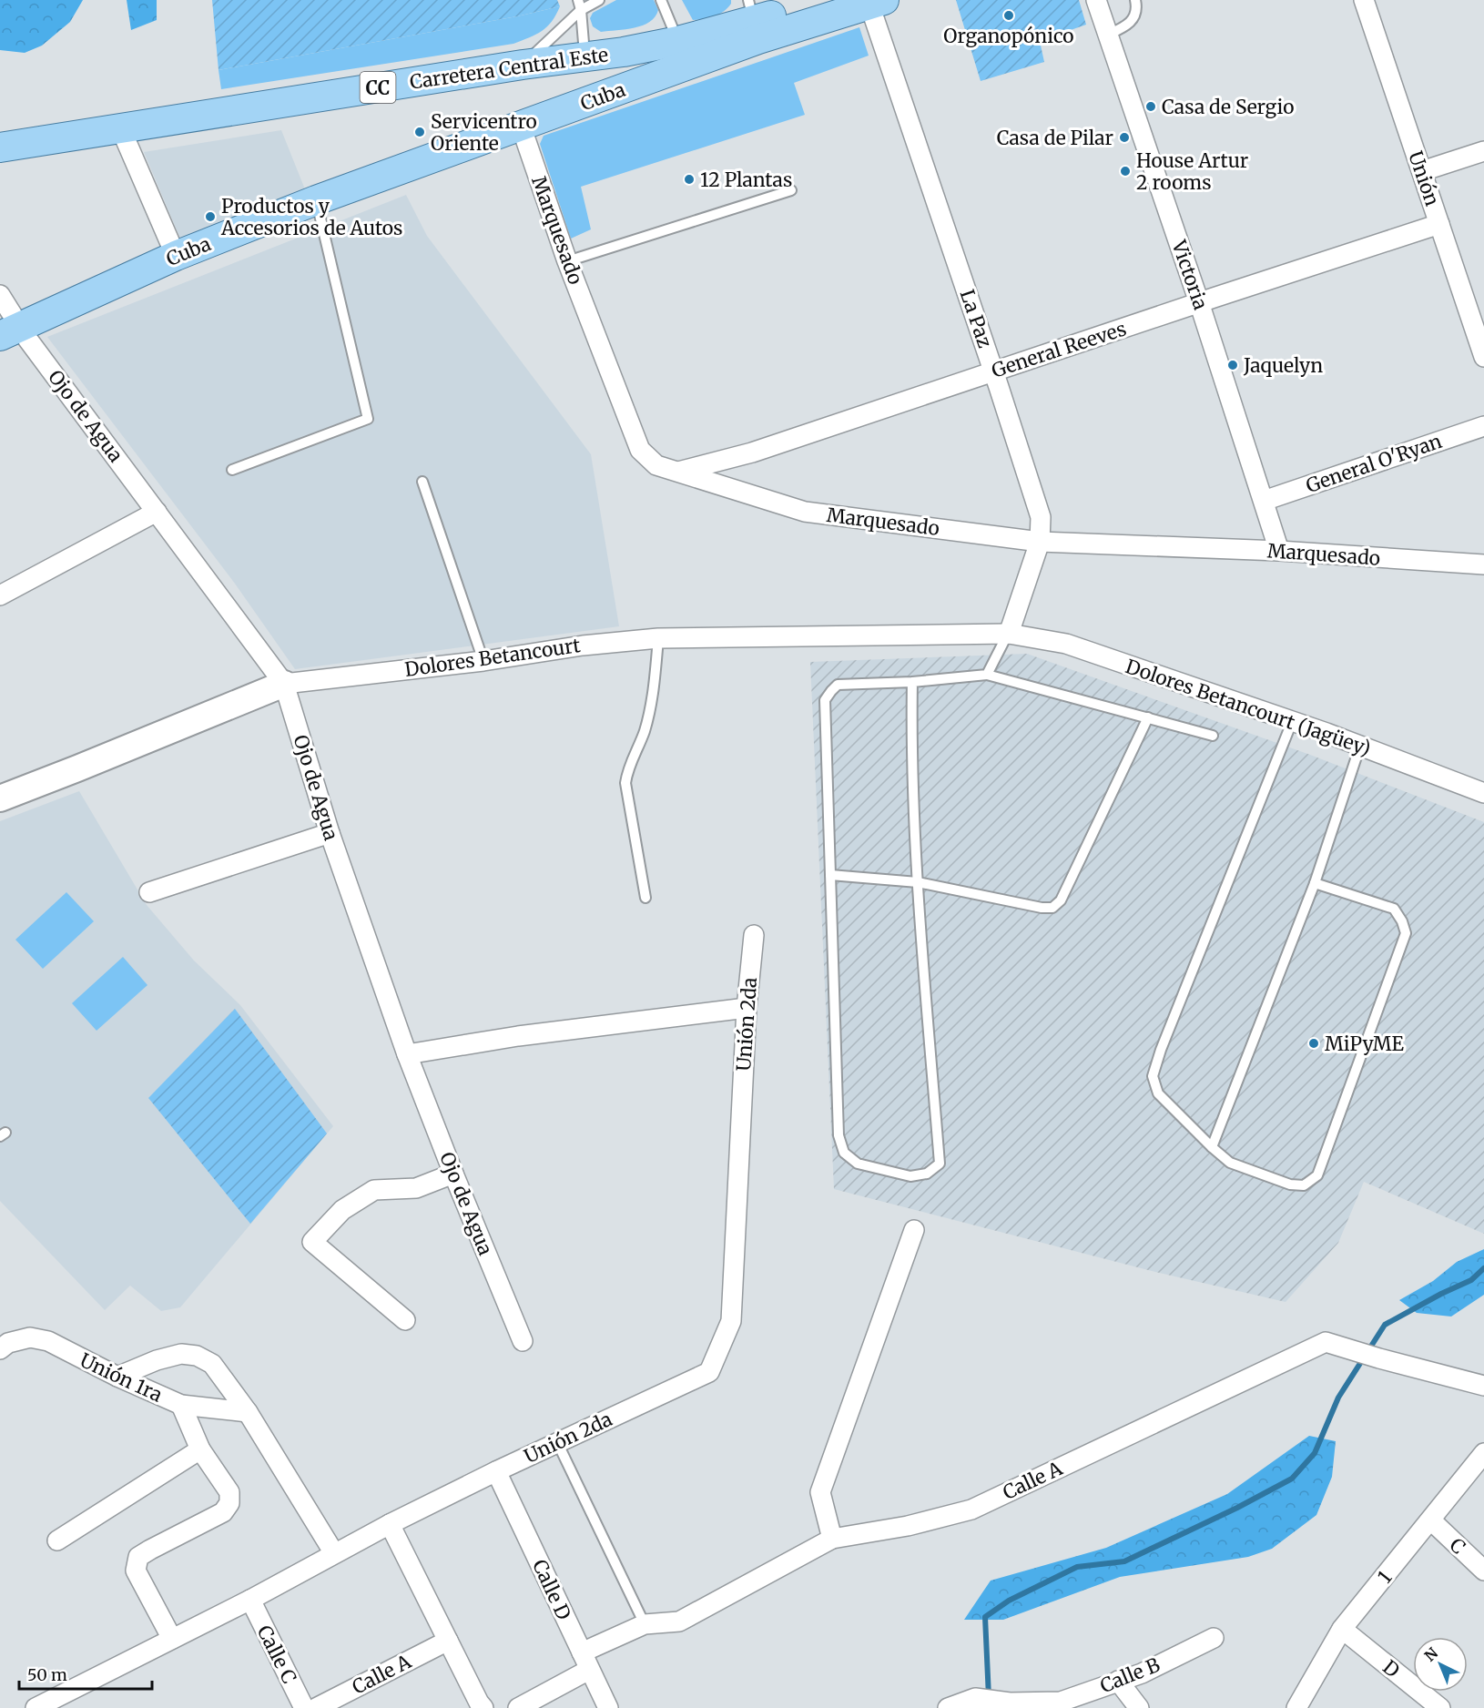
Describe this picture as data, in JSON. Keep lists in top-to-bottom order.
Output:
{
  "streets": {
    "main road": ["Carretera Central Este", "CC", "Cuba"],
    "street": [
      "Unión",
      "Marquesado",
      "Victoria",
      "La Paz",
      "General Reeves",
      "Ojo de Agua",
      "General O'Ryan",
      "Dolores Betancourt",
      "Dolores Betancourt (Jagüey)",
      "Unión 2da",
      "Unión 1ra",
      "Calle A",
      "C",
      "1",
      "Calle D",
      "Calle C",
      "D",
      "Calle B"
    ]
  },
  "crossings": [
    ["Carretera Central Este", "Cuba"],
    ["Carretera Central Este", "La Paz"],
    ["Cuba", "Marquesado"],
    ["Cuba", "Ojo de Agua"],
    ["Unión", "General Reeves"],
    ["Marquesado", "Victoria"],
    ["Marquesado", "La Paz"],
    ["Marquesado", "General Reeves"],
    ["Victoria", "General Reeves"],
    ["Victoria", "General O'Ryan"],
    ["La Paz", "General Reeves"],
    ["La Paz", "Dolores Betancourt"],
    ["La Paz", "Dolores Betancourt (Jagüey)"],
    ["Ojo de Agua", "Dolores Betancourt"],
    ["Dolores Betancourt", "Dolores Betancourt (Jagüey)"],
    ["Unión 2da", "Calle D"],
    ["Unión 2da", "Calle C"],
    ["Calle A", "Calle D"],
    ["C", "1"],
    ["1", "D"]
  ],
  "places": [
    "Organopónico",
    "Casa de Sergio",
    "Servicentro Oriente",
    "Casa de Pilar",
    "House Artur 2 rooms",
    "12 Plantas",
    "Productos y Accesorios de Autos",
    "Jaquelyn",
    "MiPyME"
  ],
  "scale_bar": "50 m",
  "north": "top left"
}
